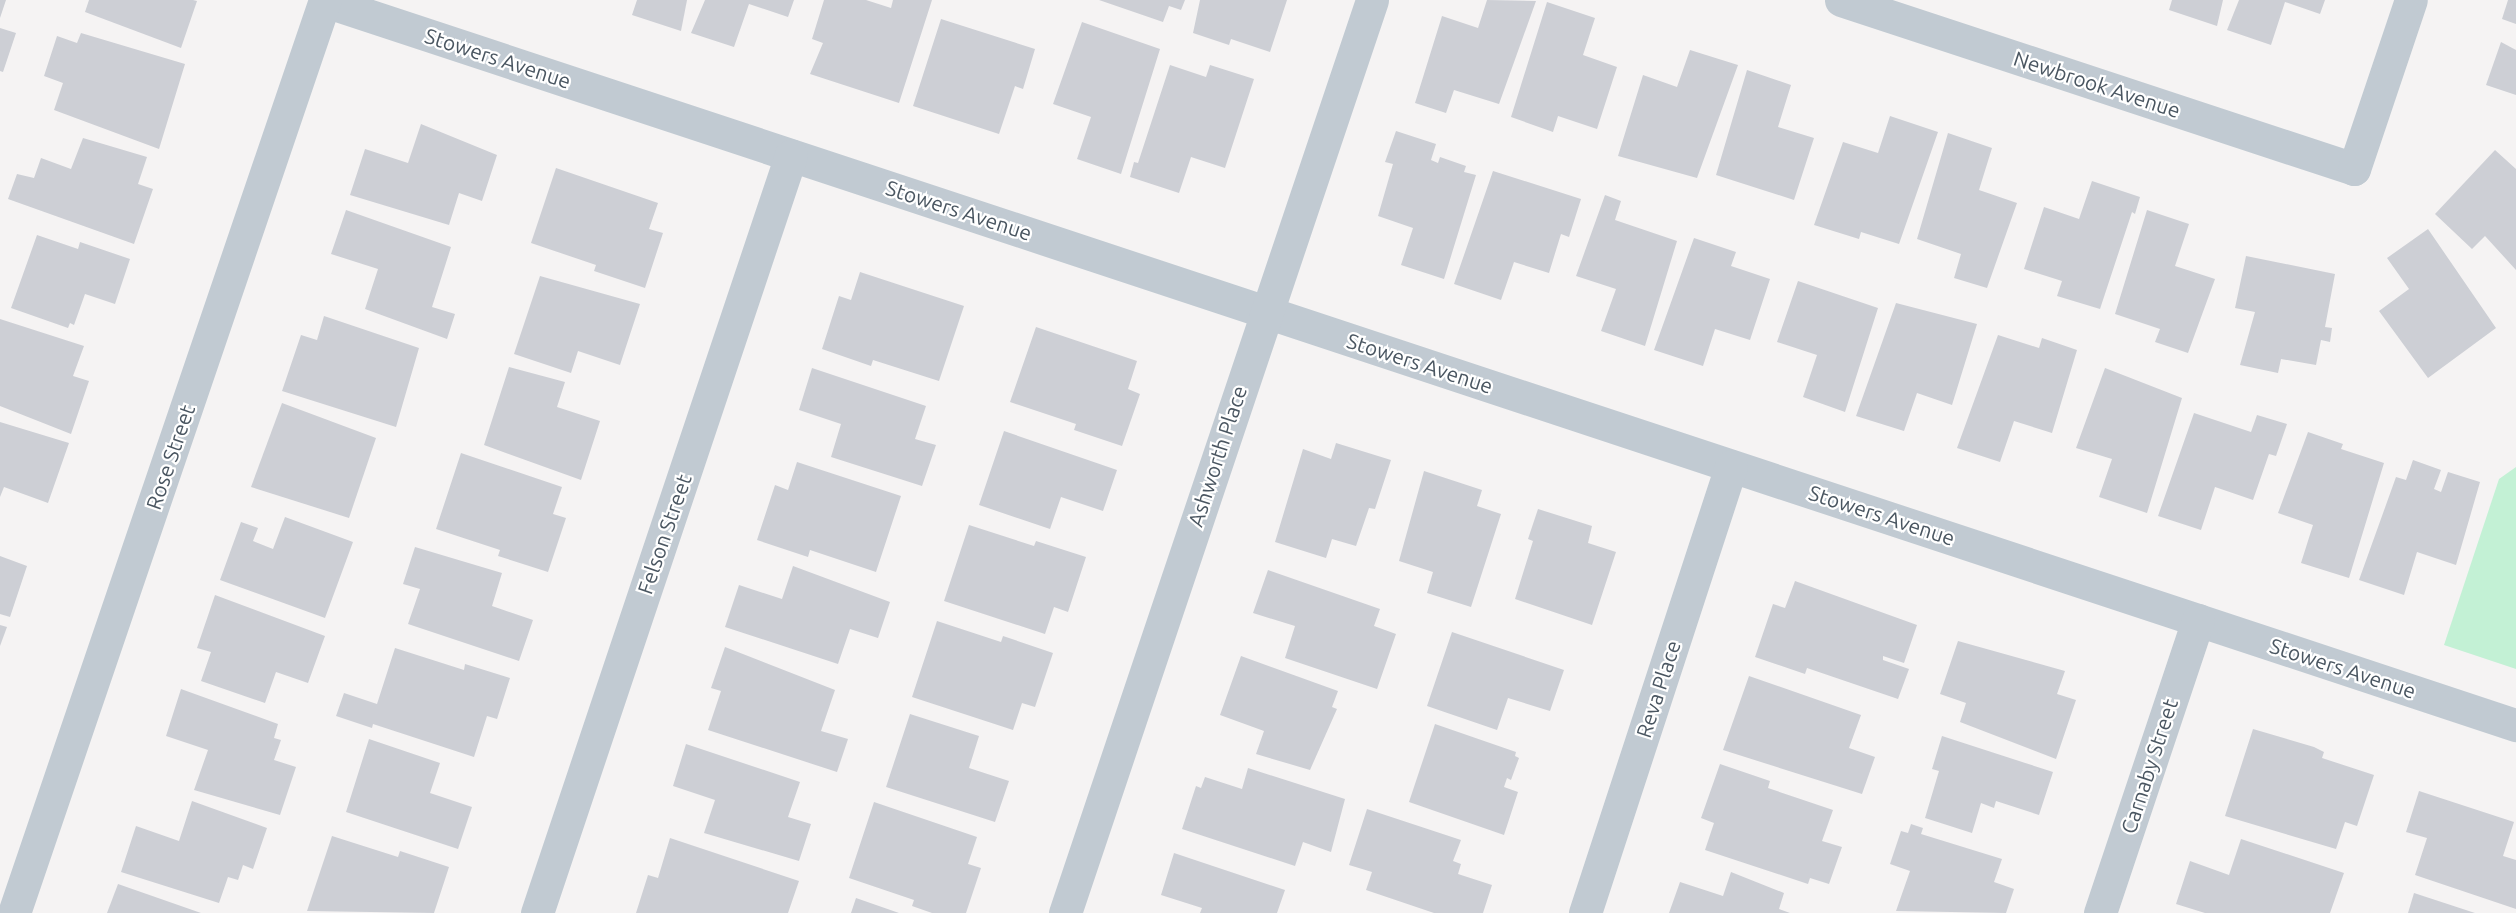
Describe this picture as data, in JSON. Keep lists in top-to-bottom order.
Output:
{
  "streets": {
    "street": [
      "Stowers Avenue",
      "Newbrook Avenue",
      "Ashworth Place",
      "Rose Street",
      "Felson Street",
      "Reva Place",
      "Carnaby Street"
    ]
  },
  "crossings": [
    ["Stowers Avenue", "Ashworth Place"],
    ["Stowers Avenue", "Rose Street"],
    ["Stowers Avenue", "Felson Street"],
    ["Stowers Avenue", "Reva Place"],
    ["Stowers Avenue", "Carnaby Street"]
  ]
}
